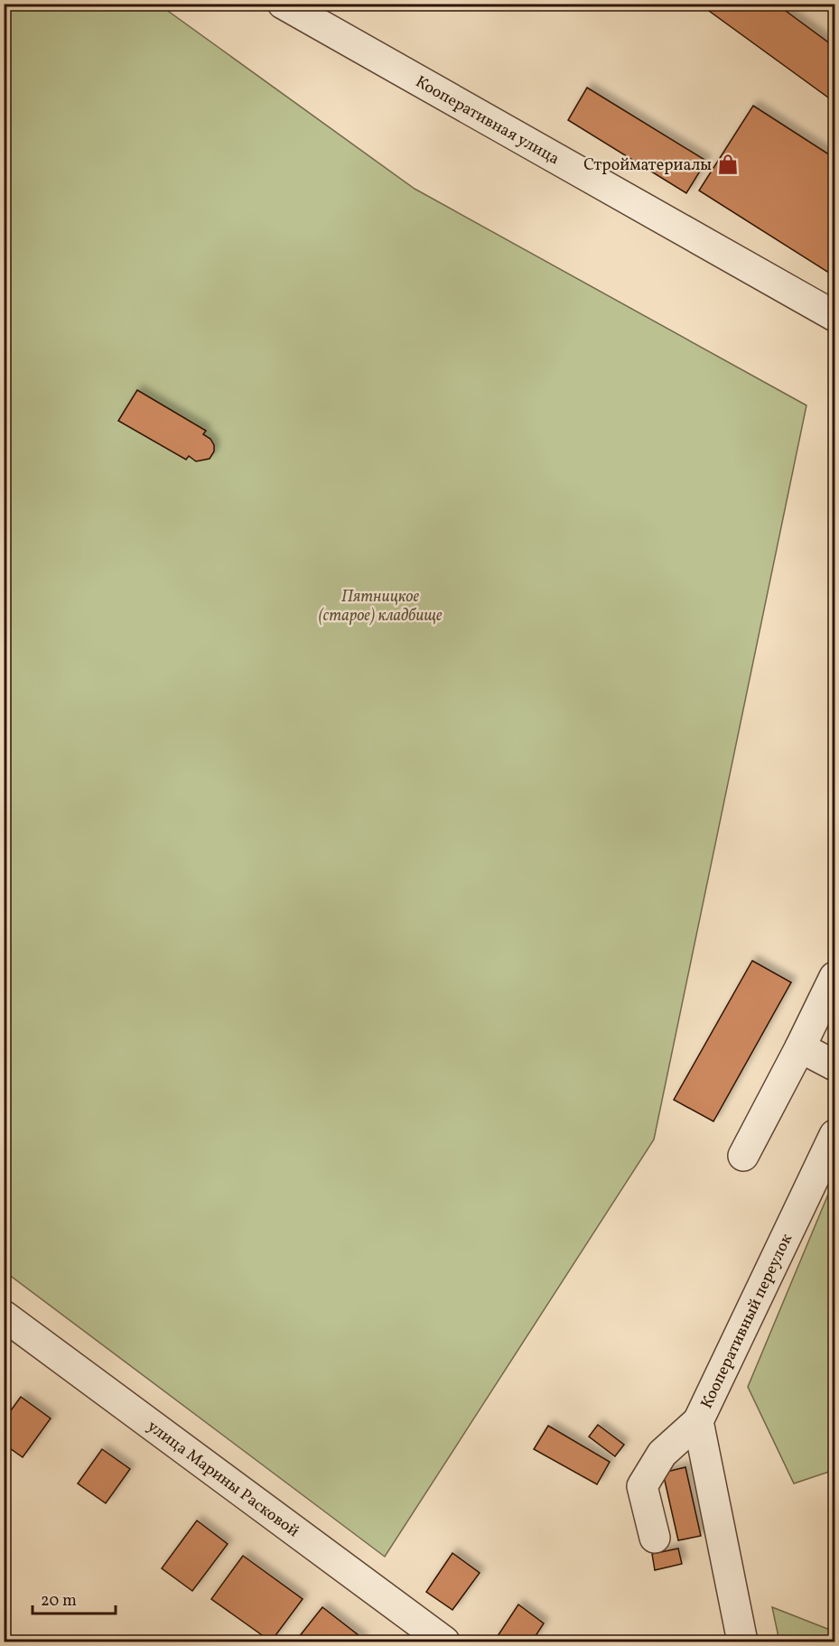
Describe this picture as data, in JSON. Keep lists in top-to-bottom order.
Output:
{
  "streets": {
    "street": ["Кооперативная улица", "Кооперативный переулок", "улица Марины Расковой"]
  },
  "parks": ["Пятницкое (старое) кладбище"],
  "places": {
    "shop": ["Стройматериалы"]
  },
  "scale_bar": "20 m"
}
